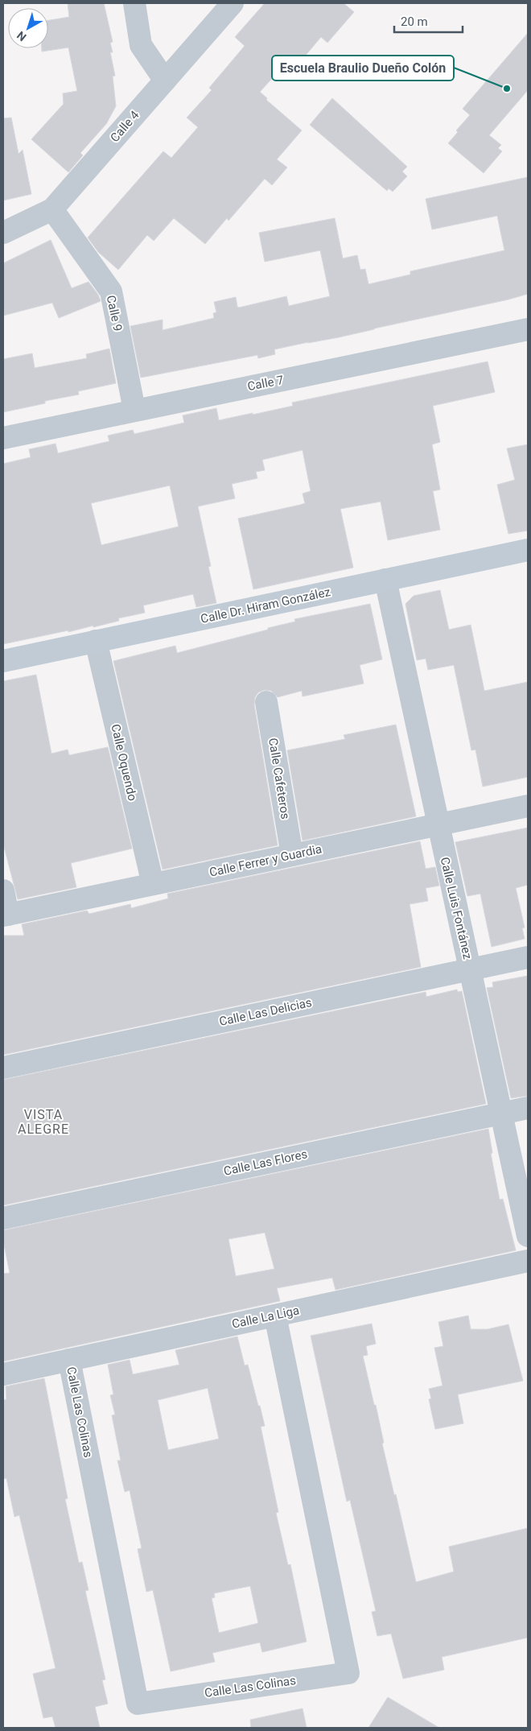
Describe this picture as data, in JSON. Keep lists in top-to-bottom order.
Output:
{
  "streets": {
    "street": [
      "Calle 4",
      "Calle 9",
      "Calle 7",
      "Calle Dr. Hiram González",
      "Calle Oquendo",
      "Calle Cafeteros",
      "Calle Ferrer y Guardia",
      "Calle Luis Fontánez",
      "Calle Las Delicias",
      "Calle Las Flores",
      "Calle La Liga",
      "Calle Las Colinas"
    ]
  },
  "crossings": [
    ["Calle 4", "Calle 9"],
    ["Calle 9", "Calle 7"],
    ["Calle Dr. Hiram González", "Calle Oquendo"],
    ["Calle Dr. Hiram González", "Calle Luis Fontánez"],
    ["Calle Oquendo", "Calle Ferrer y Guardia"],
    ["Calle Cafeteros", "Calle Ferrer y Guardia"],
    ["Calle Ferrer y Guardia", "Calle Luis Fontánez"],
    ["Calle Luis Fontánez", "Calle Las Delicias"],
    ["Calle Luis Fontánez", "Calle Las Flores"],
    ["Calle La Liga", "Calle Las Colinas"]
  ],
  "districts": ["VISTA ALEGRE"],
  "places": ["Escuela Braulio Dueño Colón"],
  "scale_bar": "20 m",
  "north": "bottom left"
}
